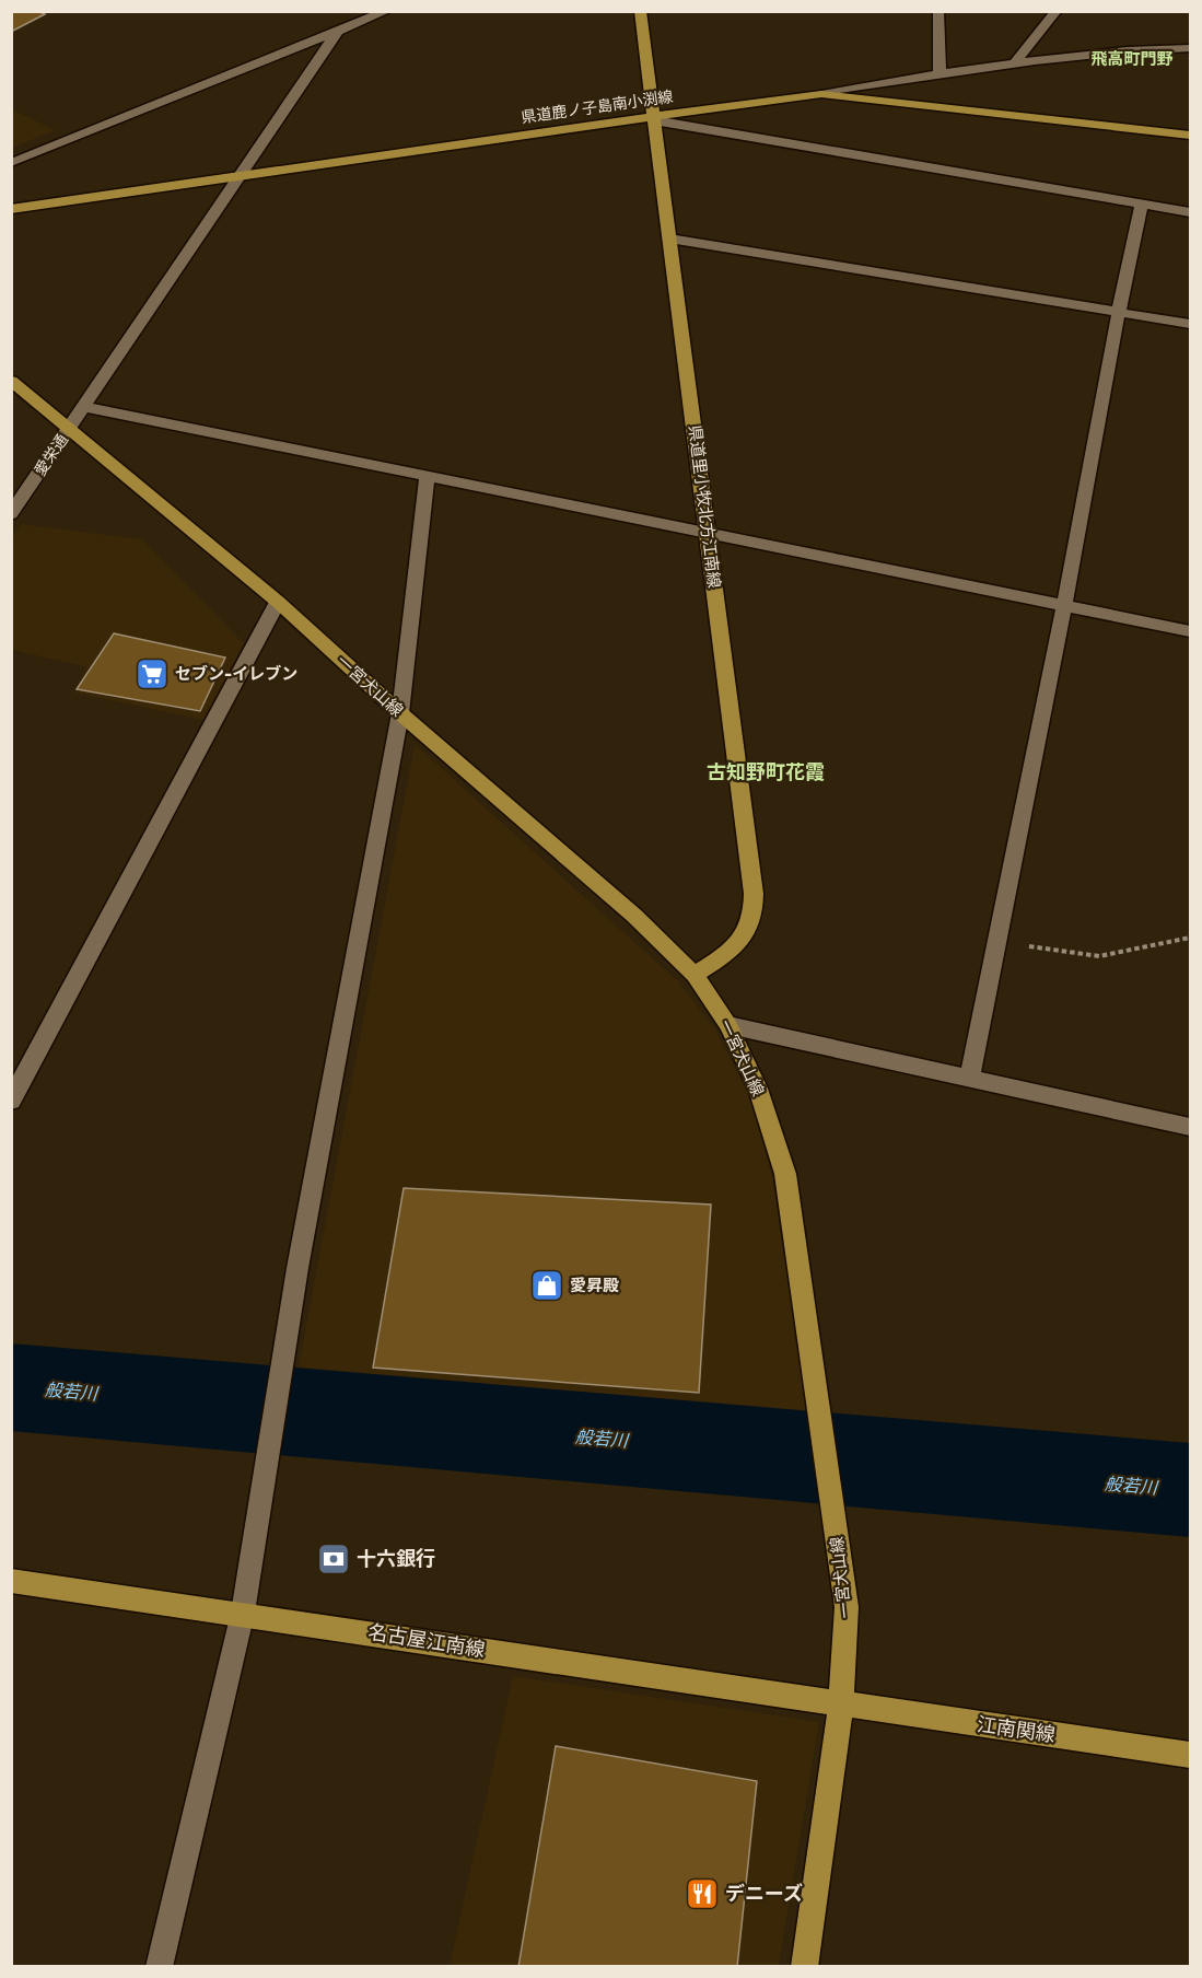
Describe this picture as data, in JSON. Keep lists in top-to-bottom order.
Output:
{
  "streets": {
    "main road": [
      "県道鹿ノ子島南小渕線",
      "県道里小牧北方江南線",
      "一宮犬山線",
      "名古屋江南線",
      "江南関線"
    ],
    "street": ["愛栄通"]
  },
  "crossings": [
    ["県道鹿ノ子島南小渕線", "愛栄通"],
    ["県道鹿ノ子島南小渕線", "県道里小牧北方江南線"],
    ["愛栄通", "一宮犬山線"],
    ["県道里小牧北方江南線", "一宮犬山線"],
    ["一宮犬山線", "名古屋江南線"],
    ["一宮犬山線", "江南関線"],
    ["名古屋江南線", "江南関線"]
  ],
  "districts": ["飛高町門野", "古知野町花霞"],
  "water": ["般若川"],
  "places": {
    "supermarket": ["セブン-イレブン"],
    "shop": ["愛昇殿"],
    "bank": ["十六銀行"],
    "restaurant": ["デニーズ"]
  }
}
